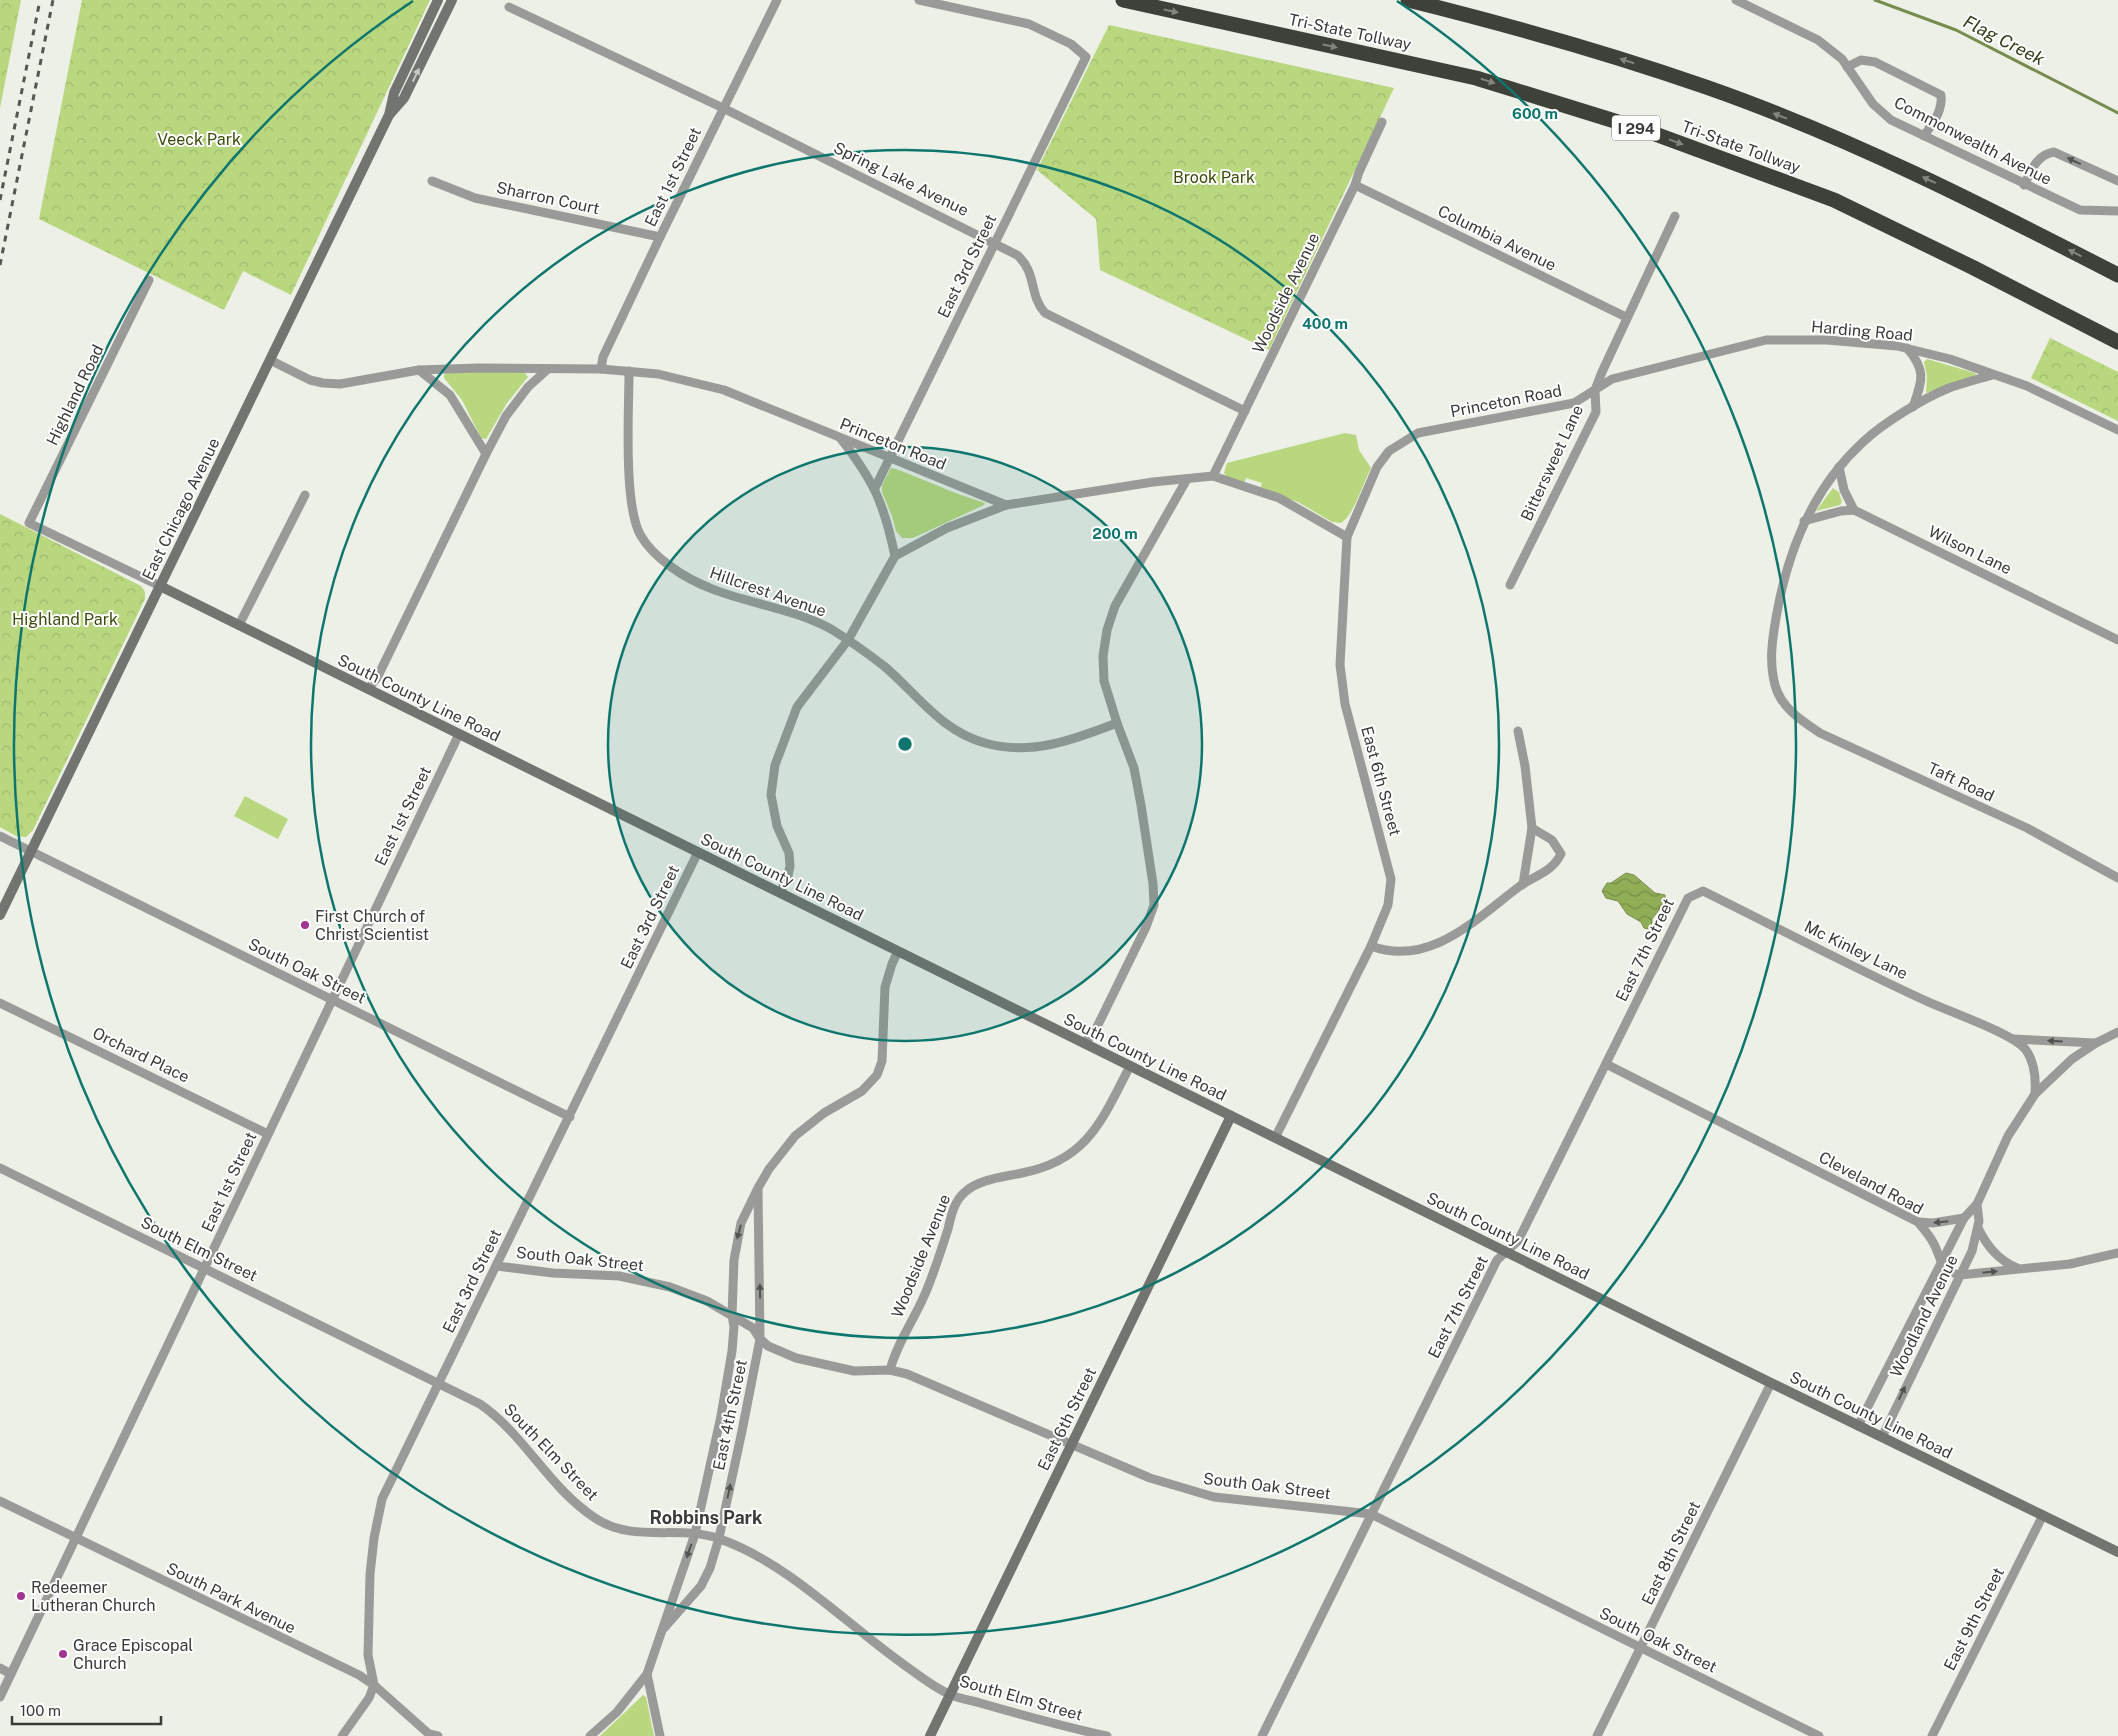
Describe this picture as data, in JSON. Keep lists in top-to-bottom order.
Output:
{
  "streets": {
    "highway": ["Tri-State Tollway", "I 294"],
    "main road": ["East Chicago Avenue", "South County Line Road", "East 6th Street"],
    "street": [
      "Commonwealth Avenue",
      "East 1st Street",
      "Spring Lake Avenue",
      "Sharron Court",
      "Columbia Avenue",
      "East 3rd Street",
      "Woodside Avenue",
      "Harding Road",
      "Highland Road",
      "Princeton Road",
      "Bittersweet Lane",
      "Wilson Lane",
      "Hillcrest Avenue",
      "Taft Road",
      "East 7th Street",
      "Mc Kinley Lane",
      "South Oak Street",
      "Orchard Place",
      "Cleveland Road",
      "South Elm Street",
      "Woodland Avenue",
      "East 4th Street",
      "East 8th Street",
      "South Park Avenue",
      "East 9th Street"
    ]
  },
  "crossings": [
    ["East 1st Street", "Spring Lake Avenue"],
    ["East 1st Street", "Sharron Court"],
    ["East 1st Street", "Princeton Road"],
    ["East 1st Street", "South County Line Road"],
    ["East 1st Street", "South Oak Street"],
    ["East 1st Street", "Orchard Place"],
    ["East 1st Street", "South Elm Street"],
    ["East 1st Street", "South Park Avenue"],
    ["Spring Lake Avenue", "East 3rd Street"],
    ["Spring Lake Avenue", "Woodside Avenue"],
    ["Columbia Avenue", "Woodside Avenue"],
    ["Columbia Avenue", "Bittersweet Lane"],
    ["East 3rd Street", "Princeton Road"],
    ["East 3rd Street", "South County Line Road"],
    ["East 3rd Street", "South Oak Street"],
    ["East 3rd Street", "South Elm Street"],
    ["East 3rd Street", "South Park Avenue"],
    ["Woodside Avenue", "South County Line Road"],
    ["Woodside Avenue", "South Oak Street"],
    ["Harding Road", "Princeton Road"],
    ["Harding Road", "Bittersweet Lane"],
    ["Highland Road", "East Chicago Avenue"],
    ["Highland Road", "South County Line Road"],
    ["Princeton Road", "Bittersweet Lane"],
    ["Princeton Road", "East Chicago Avenue"],
    ["Princeton Road", "Hillcrest Avenue"],
    ["Princeton Road", "East 6th Street"],
    ["East Chicago Avenue", "South County Line Road"],
    ["East Chicago Avenue", "South Oak Street"],
    ["South County Line Road", "East 6th Street"],
    ["South County Line Road", "East 7th Street"],
    ["South County Line Road", "Woodland Avenue"],
    ["South County Line Road", "East 4th Street"],
    ["South County Line Road", "East 8th Street"],
    ["South County Line Road", "East 9th Street"],
    ["East 6th Street", "South Oak Street"],
    ["East 6th Street", "South Elm Street"],
    ["East 7th Street", "Mc Kinley Lane"],
    ["East 7th Street", "South Oak Street"],
    ["East 7th Street", "Cleveland Road"],
    ["Mc Kinley Lane", "Woodland Avenue"],
    ["South Oak Street", "East 4th Street"],
    ["South Oak Street", "East 8th Street"],
    ["Cleveland Road", "Woodland Avenue"],
    ["South Elm Street", "East 4th Street"]
  ],
  "districts": ["Robbins Park"],
  "water": ["Flag Creek"],
  "parks": ["Veeck Park", "Brook Park", "Highland Park"],
  "places": ["First Church of Christ Scientist", "Redeemer Lutheran Church", "Grace Episcopal Church"],
  "scale_bar": "100 m",
  "rings": ["600 m", "400 m", "200 m"]
}
